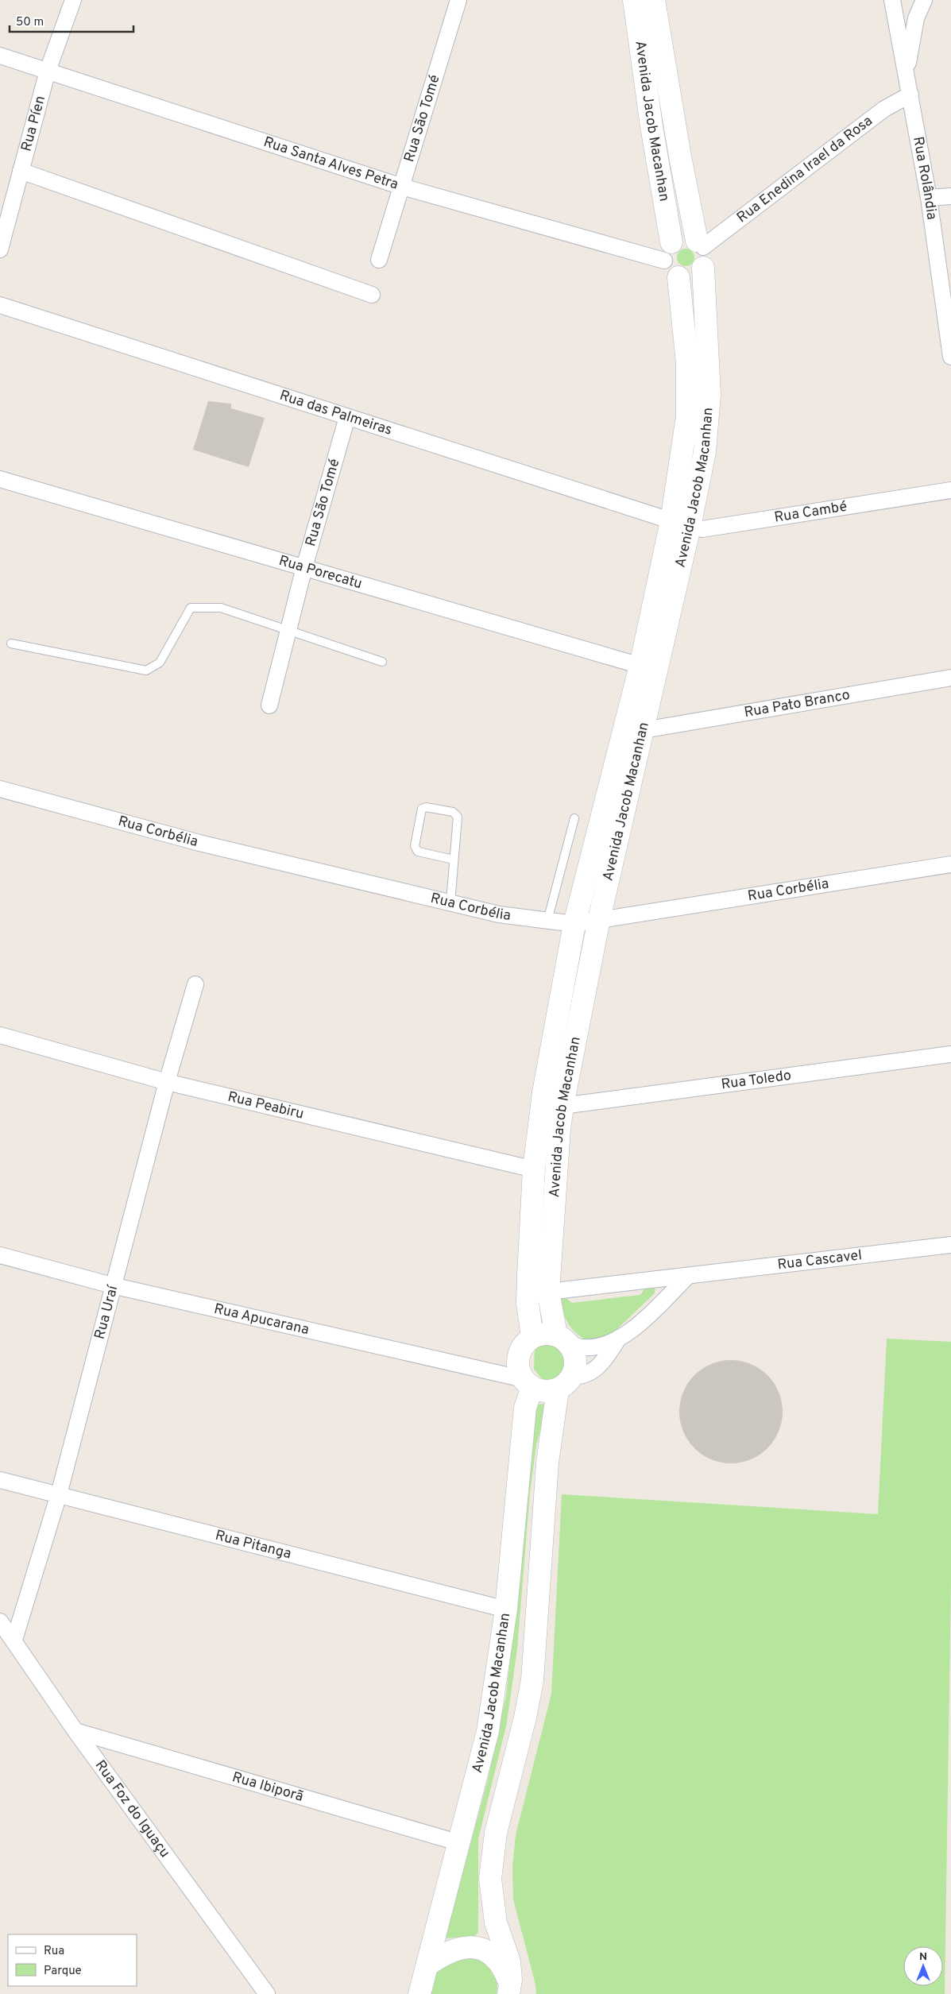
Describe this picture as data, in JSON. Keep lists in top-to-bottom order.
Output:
{
  "streets": {
    "main road": ["Avenida Jacob Macanhan"],
    "street": [
      "Rua São Tomé",
      "Rua Píen",
      "Rua Santa Alves Petra",
      "Rua Enedina Irael da Rosa",
      "Rua Rolândia",
      "Rua das Palmeiras",
      "Rua Cambé",
      "Rua Porecatu",
      "Rua Pato Branco",
      "Rua Corbélia",
      "Rua Toledo",
      "Rua Peabiru",
      "Rua Cascavel",
      "Rua Uraí",
      "Rua Apucarana",
      "Rua Pitanga",
      "Rua Ibiporã",
      "Rua Foz do Iguaçu"
    ]
  },
  "crossings": [
    ["Rua São Tomé", "Rua Santa Alves Petra"],
    ["Rua São Tomé", "Rua das Palmeiras"],
    ["Rua São Tomé", "Rua Porecatu"],
    ["Avenida Jacob Macanhan", "Rua Santa Alves Petra"],
    ["Avenida Jacob Macanhan", "Rua Enedina Irael da Rosa"],
    ["Avenida Jacob Macanhan", "Rua das Palmeiras"],
    ["Avenida Jacob Macanhan", "Rua Cambé"],
    ["Avenida Jacob Macanhan", "Rua Porecatu"],
    ["Avenida Jacob Macanhan", "Rua Pato Branco"],
    ["Avenida Jacob Macanhan", "Rua Corbélia"],
    ["Avenida Jacob Macanhan", "Rua Toledo"],
    ["Avenida Jacob Macanhan", "Rua Peabiru"],
    ["Avenida Jacob Macanhan", "Rua Cascavel"],
    ["Avenida Jacob Macanhan", "Rua Apucarana"],
    ["Avenida Jacob Macanhan", "Rua Pitanga"],
    ["Avenida Jacob Macanhan", "Rua Ibiporã"],
    ["Rua Píen", "Rua Santa Alves Petra"],
    ["Rua Santa Alves Petra", "Rua Enedina Irael da Rosa"],
    ["Rua Enedina Irael da Rosa", "Rua Rolândia"],
    ["Rua das Palmeiras", "Rua Cambé"],
    ["Rua Peabiru", "Rua Uraí"],
    ["Rua Uraí", "Rua Apucarana"],
    ["Rua Uraí", "Rua Pitanga"],
    ["Rua Uraí", "Rua Foz do Iguaçu"],
    ["Rua Ibiporã", "Rua Foz do Iguaçu"]
  ],
  "legend": ["Rua", "Parque"],
  "scale_bar": "50 m",
  "north": "top"
}
